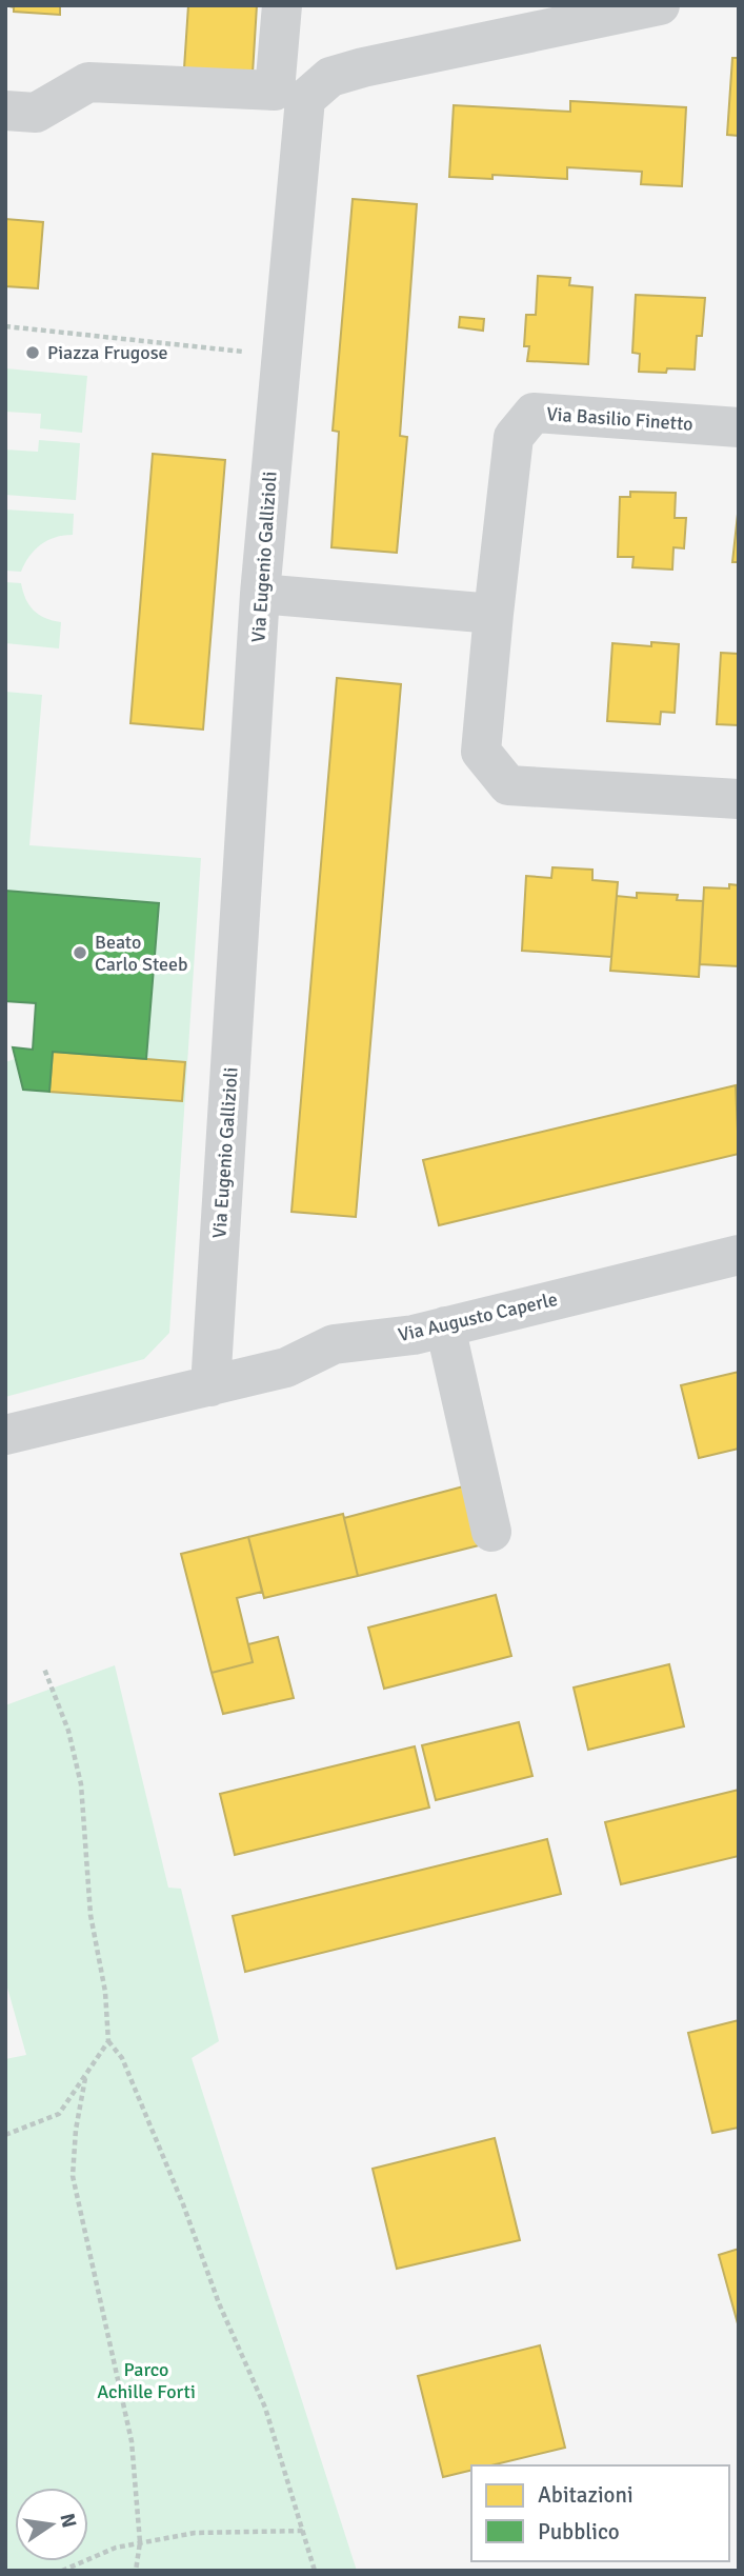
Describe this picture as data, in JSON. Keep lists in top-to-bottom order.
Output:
{
  "streets": {
    "street": ["Via Basilio Finetto", "Via Eugenio Gallizioli", "Via Augusto Caperle"]
  },
  "crossings": [
    ["Via Eugenio Gallizioli", "Via Augusto Caperle"]
  ],
  "parks": ["Parco Achille Forti"],
  "places": ["Piazza Frugose", "Beato Carlo Steeb"],
  "legend": ["Abitazioni", "Pubblico"],
  "north": "right"
}
